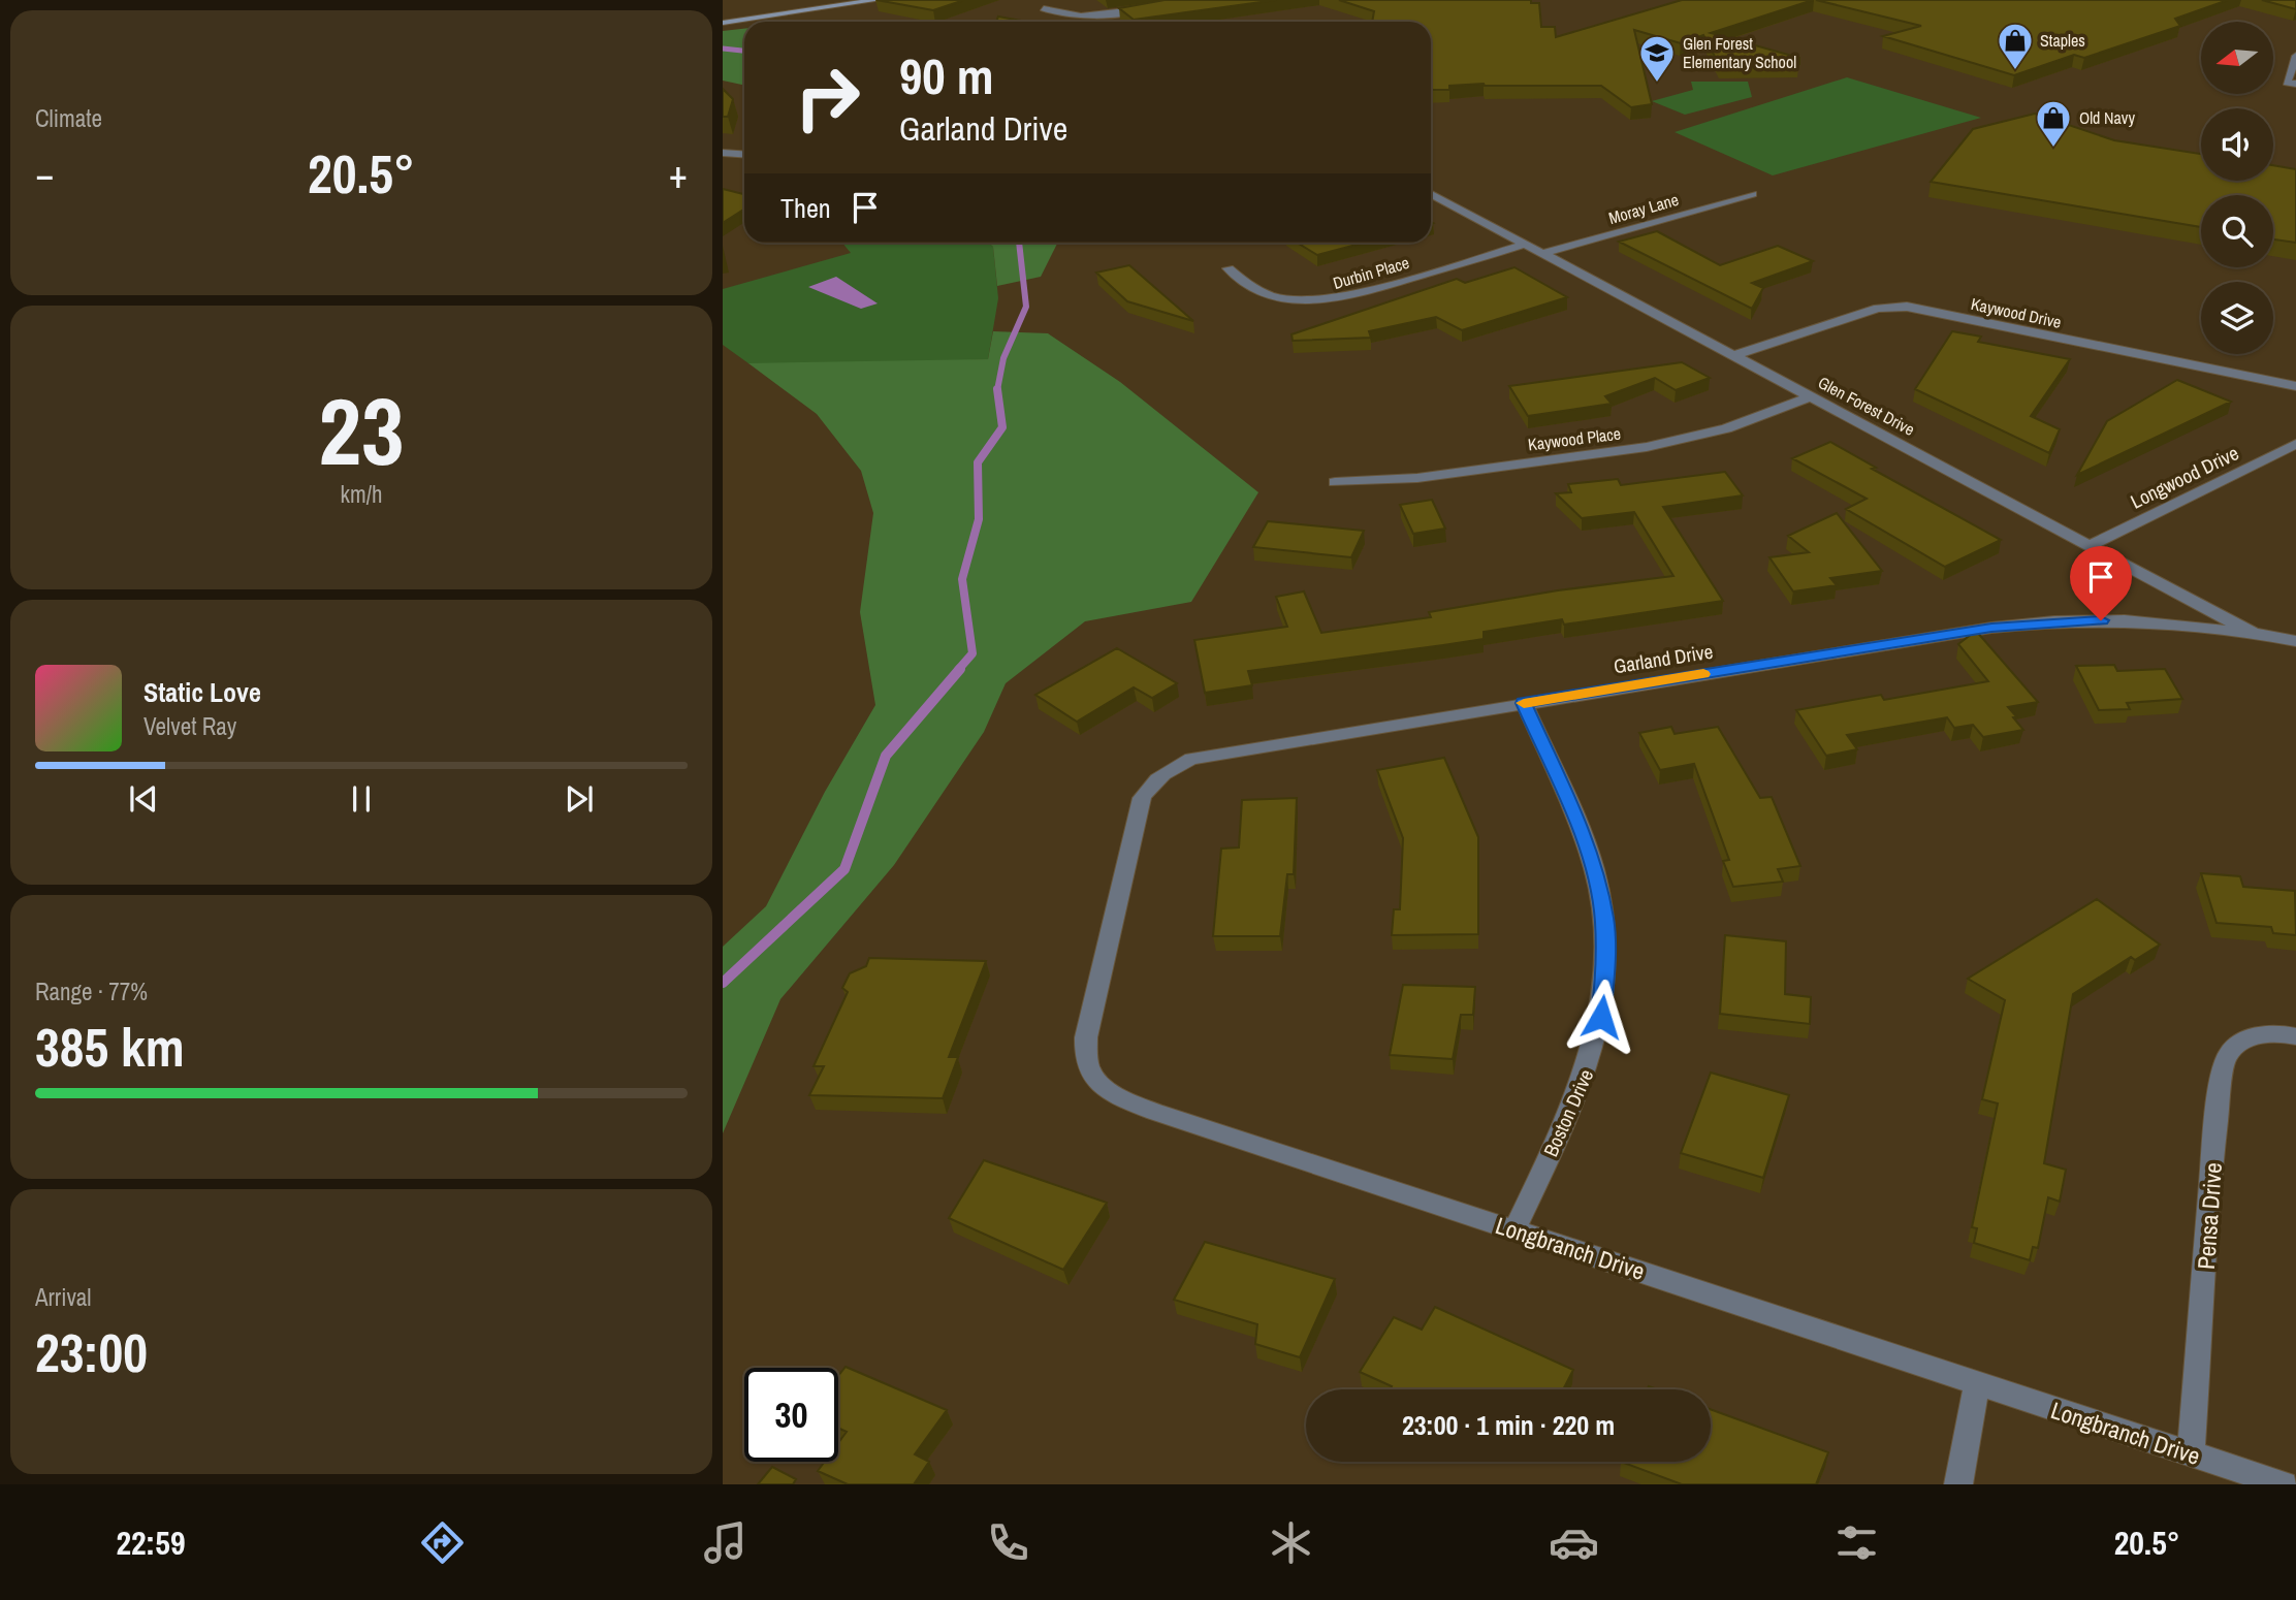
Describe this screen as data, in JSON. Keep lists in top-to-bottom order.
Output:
{
  "streets": {
    "street": [
      "Moray Lane",
      "Durbin Place",
      "Kaywood Drive",
      "Glen Forest Drive",
      "Kaywood Place",
      "Longwood Drive",
      "Garland Drive",
      "Boston Drive",
      "Pensa Drive",
      "Longbranch Drive"
    ]
  },
  "crossings": [
    ["Moray Lane", "Glen Forest Drive"],
    ["Durbin Place", "Glen Forest Drive"],
    ["Kaywood Drive", "Glen Forest Drive"],
    ["Glen Forest Drive", "Kaywood Place"],
    ["Glen Forest Drive", "Longwood Drive"],
    ["Glen Forest Drive", "Garland Drive"],
    ["Garland Drive", "Boston Drive"],
    ["Garland Drive", "Longbranch Drive"],
    ["Boston Drive", "Longbranch Drive"],
    ["Pensa Drive", "Longbranch Drive"]
  ],
  "places": {
    "shop": ["Staples", "Old Navy"],
    "school or university": ["Glen Forest Elementary School"]
  },
  "north": "left",
  "page": {
    "tile": [
      "Climate",
      ["23", "km/h"],
      ["Range · 77%", "385 km"],
      ["Arrival", "23:00"]
    ],
    "turn": ["90 m", "Garland Drive"],
    "heat": ["−", "20.5°", "+"],
    "then": "Then",
    "song": ["Static Love", "Velvet Ray"],
    "limit": "30",
    "trip": "23:00 · 1 min · 220 m",
    "tabs": ["22:59", "20.5°"]
  }
}
